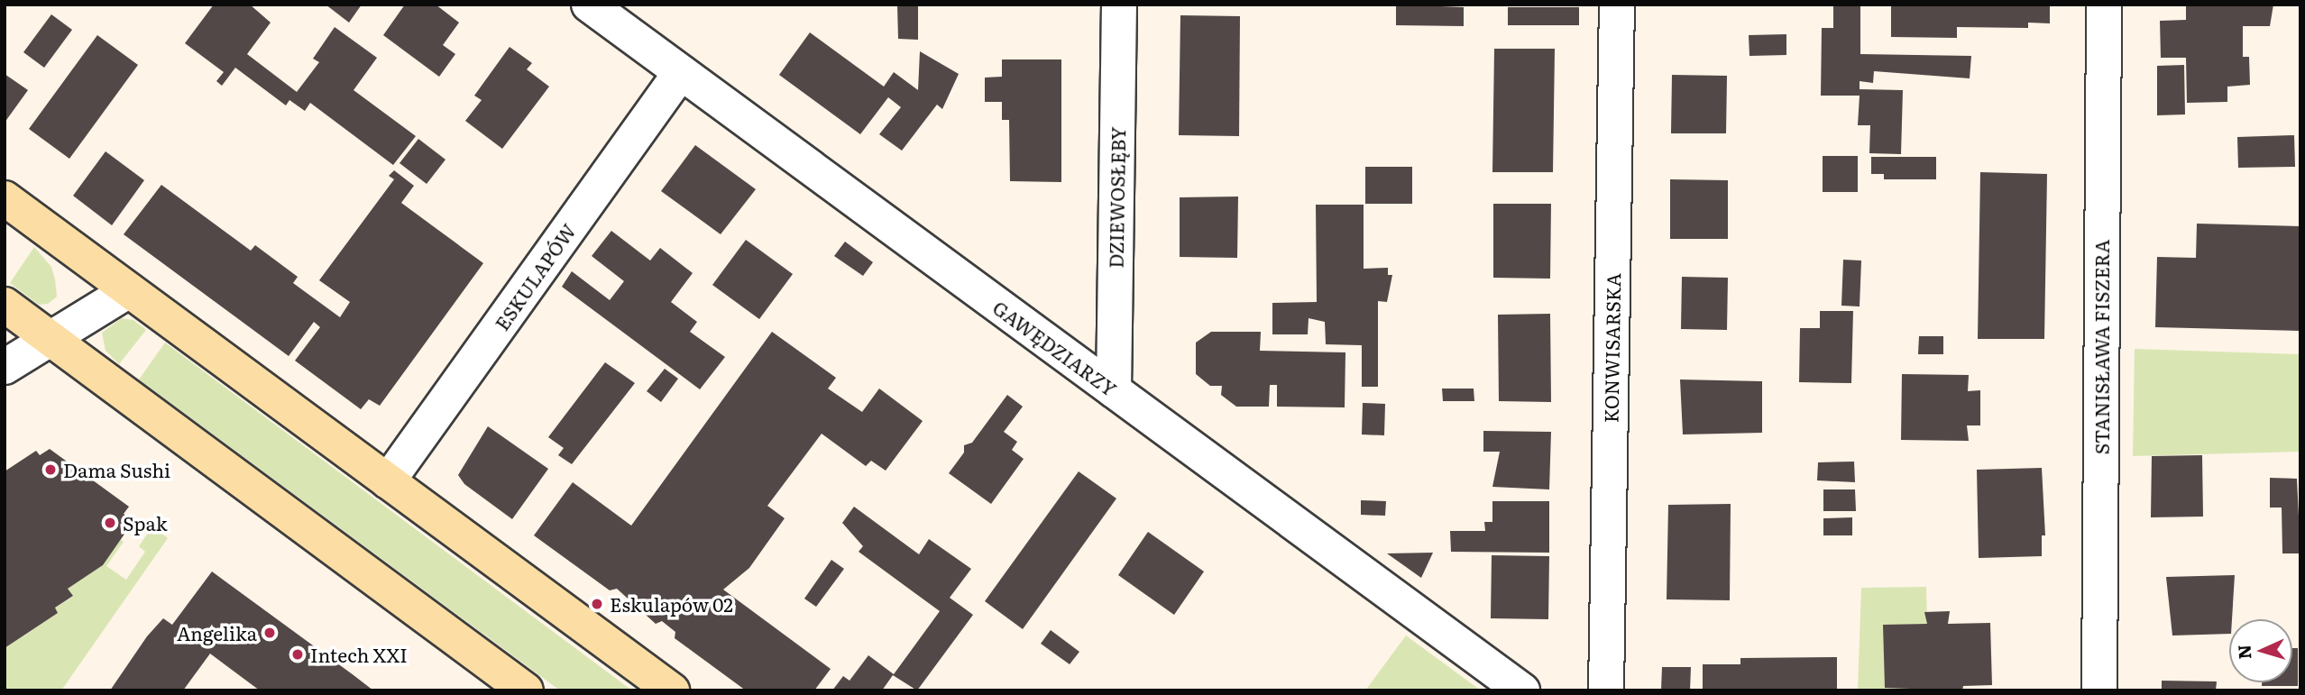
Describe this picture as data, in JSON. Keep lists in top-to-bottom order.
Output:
{
  "streets": {
    "street": [
      "DZIEWOSŁĘBY",
      "ESKULAPÓW",
      "STANISŁAWA FISZERA",
      "GAWĘDZIARZY",
      "KONWISARSKA"
    ]
  },
  "crossings": [
    ["DZIEWOSŁĘBY", "GAWĘDZIARZY"],
    ["ESKULAPÓW", "GAWĘDZIARZY"]
  ],
  "places": [
    "Dama Sushi",
    "Spak",
    "Eskulapów 02",
    "Angelika",
    "Intech XXI"
  ],
  "north": "left"
}
